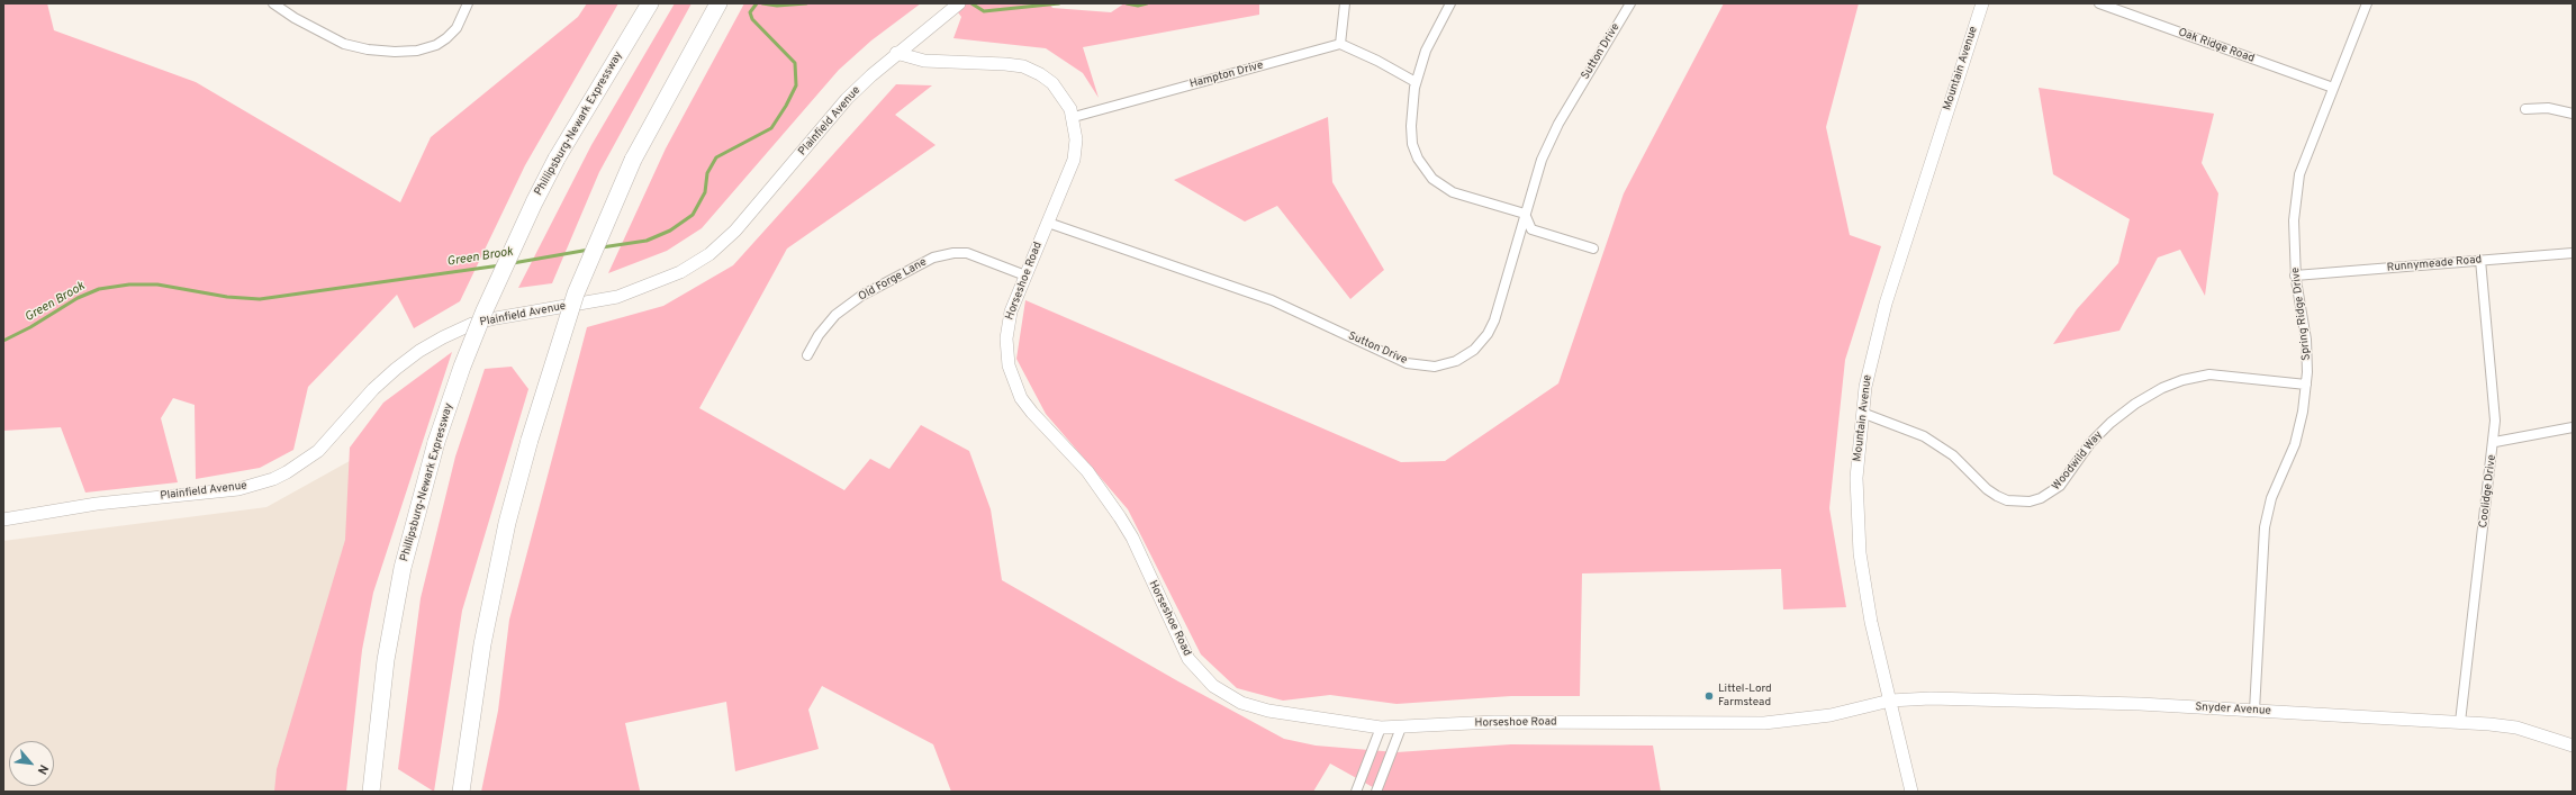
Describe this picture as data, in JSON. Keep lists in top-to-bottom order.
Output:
{
  "streets": {
    "highway": ["Phillipsburg-Newark Expressway"],
    "street": [
      "Oak Ridge Road",
      "Sutton Drive",
      "Mountain Avenue",
      "Hampton Drive",
      "Plainfield Avenue",
      "Runnymeade Road",
      "Old Forge Lane",
      "Horseshoe Road",
      "Spring Ridge Drive",
      "Woodwild Way",
      "Coolidge Drive",
      "Snyder Avenue"
    ]
  },
  "crossings": [
    ["Oak Ridge Road", "Spring Ridge Drive"],
    ["Sutton Drive", "Horseshoe Road"],
    ["Mountain Avenue", "Horseshoe Road"],
    ["Mountain Avenue", "Woodwild Way"],
    ["Mountain Avenue", "Snyder Avenue"],
    ["Hampton Drive", "Horseshoe Road"],
    ["Plainfield Avenue", "Horseshoe Road"],
    ["Runnymeade Road", "Spring Ridge Drive"],
    ["Runnymeade Road", "Coolidge Drive"],
    ["Old Forge Lane", "Horseshoe Road"],
    ["Horseshoe Road", "Snyder Avenue"],
    ["Spring Ridge Drive", "Woodwild Way"],
    ["Spring Ridge Drive", "Snyder Avenue"],
    ["Coolidge Drive", "Snyder Avenue"]
  ],
  "water": ["Green Brook"],
  "places": ["Littel-Lord Farmstead"],
  "north": "bottom right"
}
